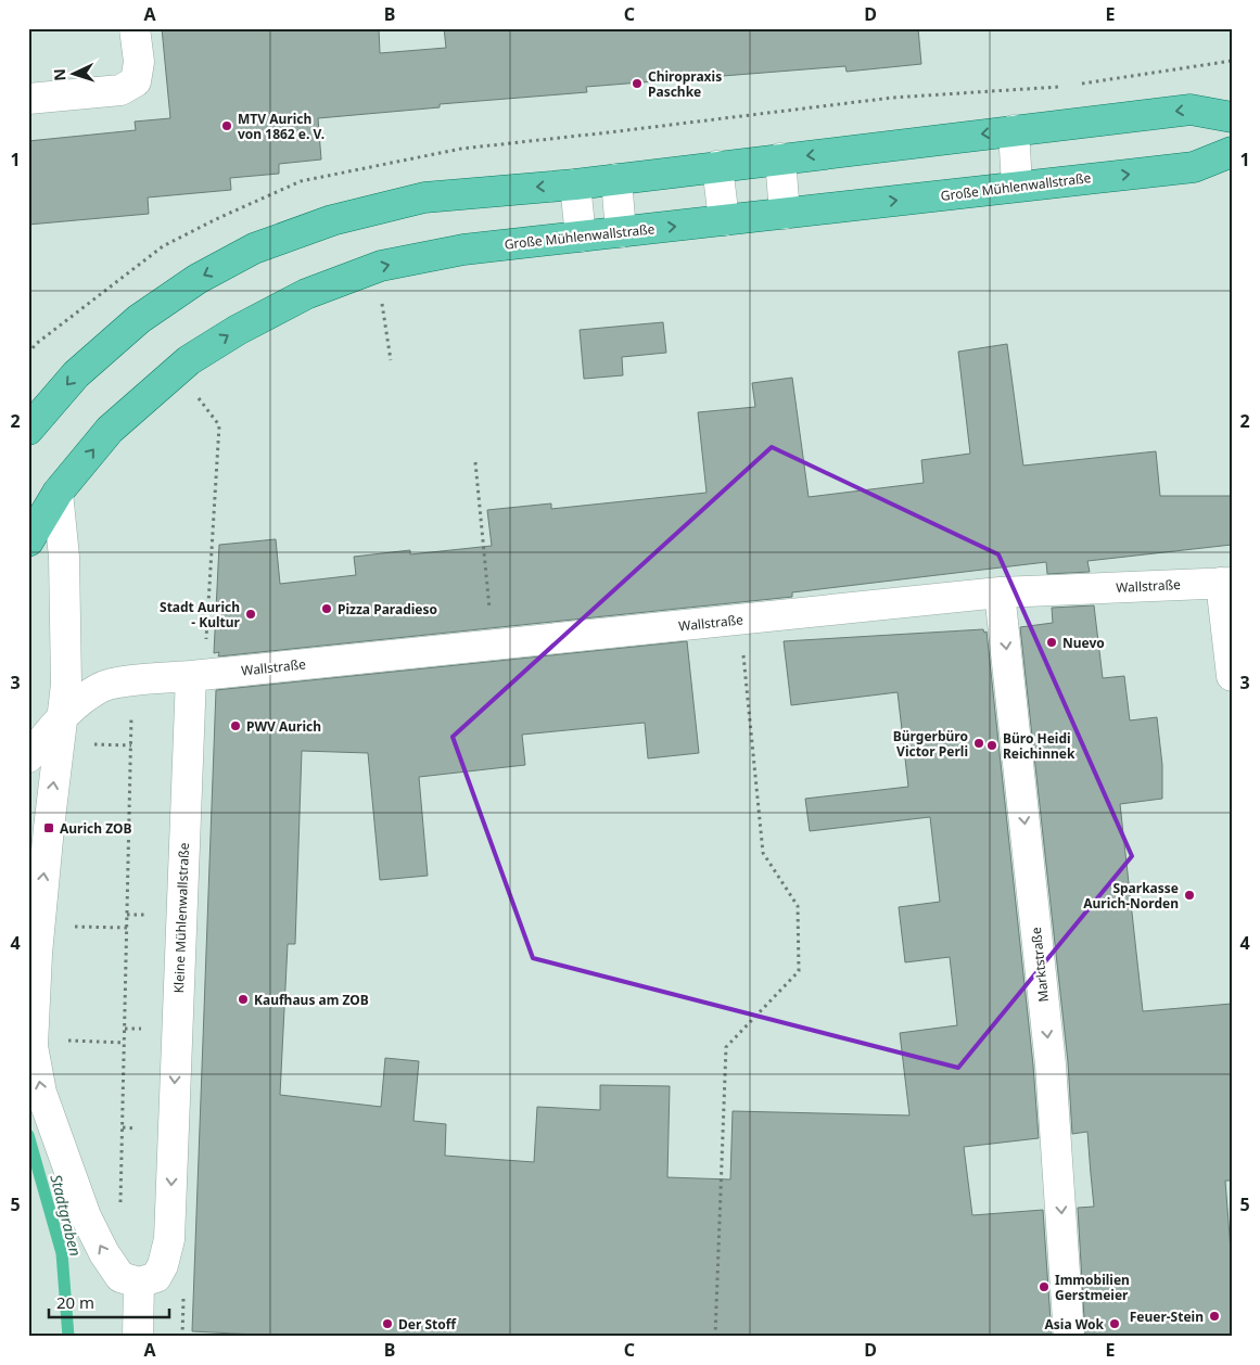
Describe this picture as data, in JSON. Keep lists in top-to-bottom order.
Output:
{
  "streets": {
    "main road": ["Große Mühlenwallstraße"],
    "street": ["Wallstraße", "Kleine Mühlenwallstraße", "Marktstraße"]
  },
  "crossings": [
    ["Wallstraße", "Kleine Mühlenwallstraße"],
    ["Wallstraße", "Marktstraße"]
  ],
  "one_way": ["Marktstraße"],
  "water": ["Stadtgraben"],
  "places": {
    "other": [
      "Chiropraxis Paschke",
      "MTV Aurich von 1862 e. V.",
      "Pizza Paradieso",
      "Stadt Aurich - Kultur",
      "Nuevo",
      "PWV Aurich",
      "Bürgerbüro Victor Perli",
      "Büro Heidi Reichinnek",
      "Sparkasse Aurich-Norden",
      "Kaufhaus am ZOB",
      "Immobilien Gerstmeier",
      "Feuer-Stein",
      "Der Stoff",
      "Asia Wok"
    ],
    "transit": ["Aurich ZOB"]
  },
  "scale_bar": "20 m",
  "north": "left",
  "grid": {
    "columns": [
      "A",
      "B",
      "C",
      "D",
      "E"
    ],
    "rows": [
      "1",
      "2",
      "3",
      "4",
      "5"
    ]
  }
}
